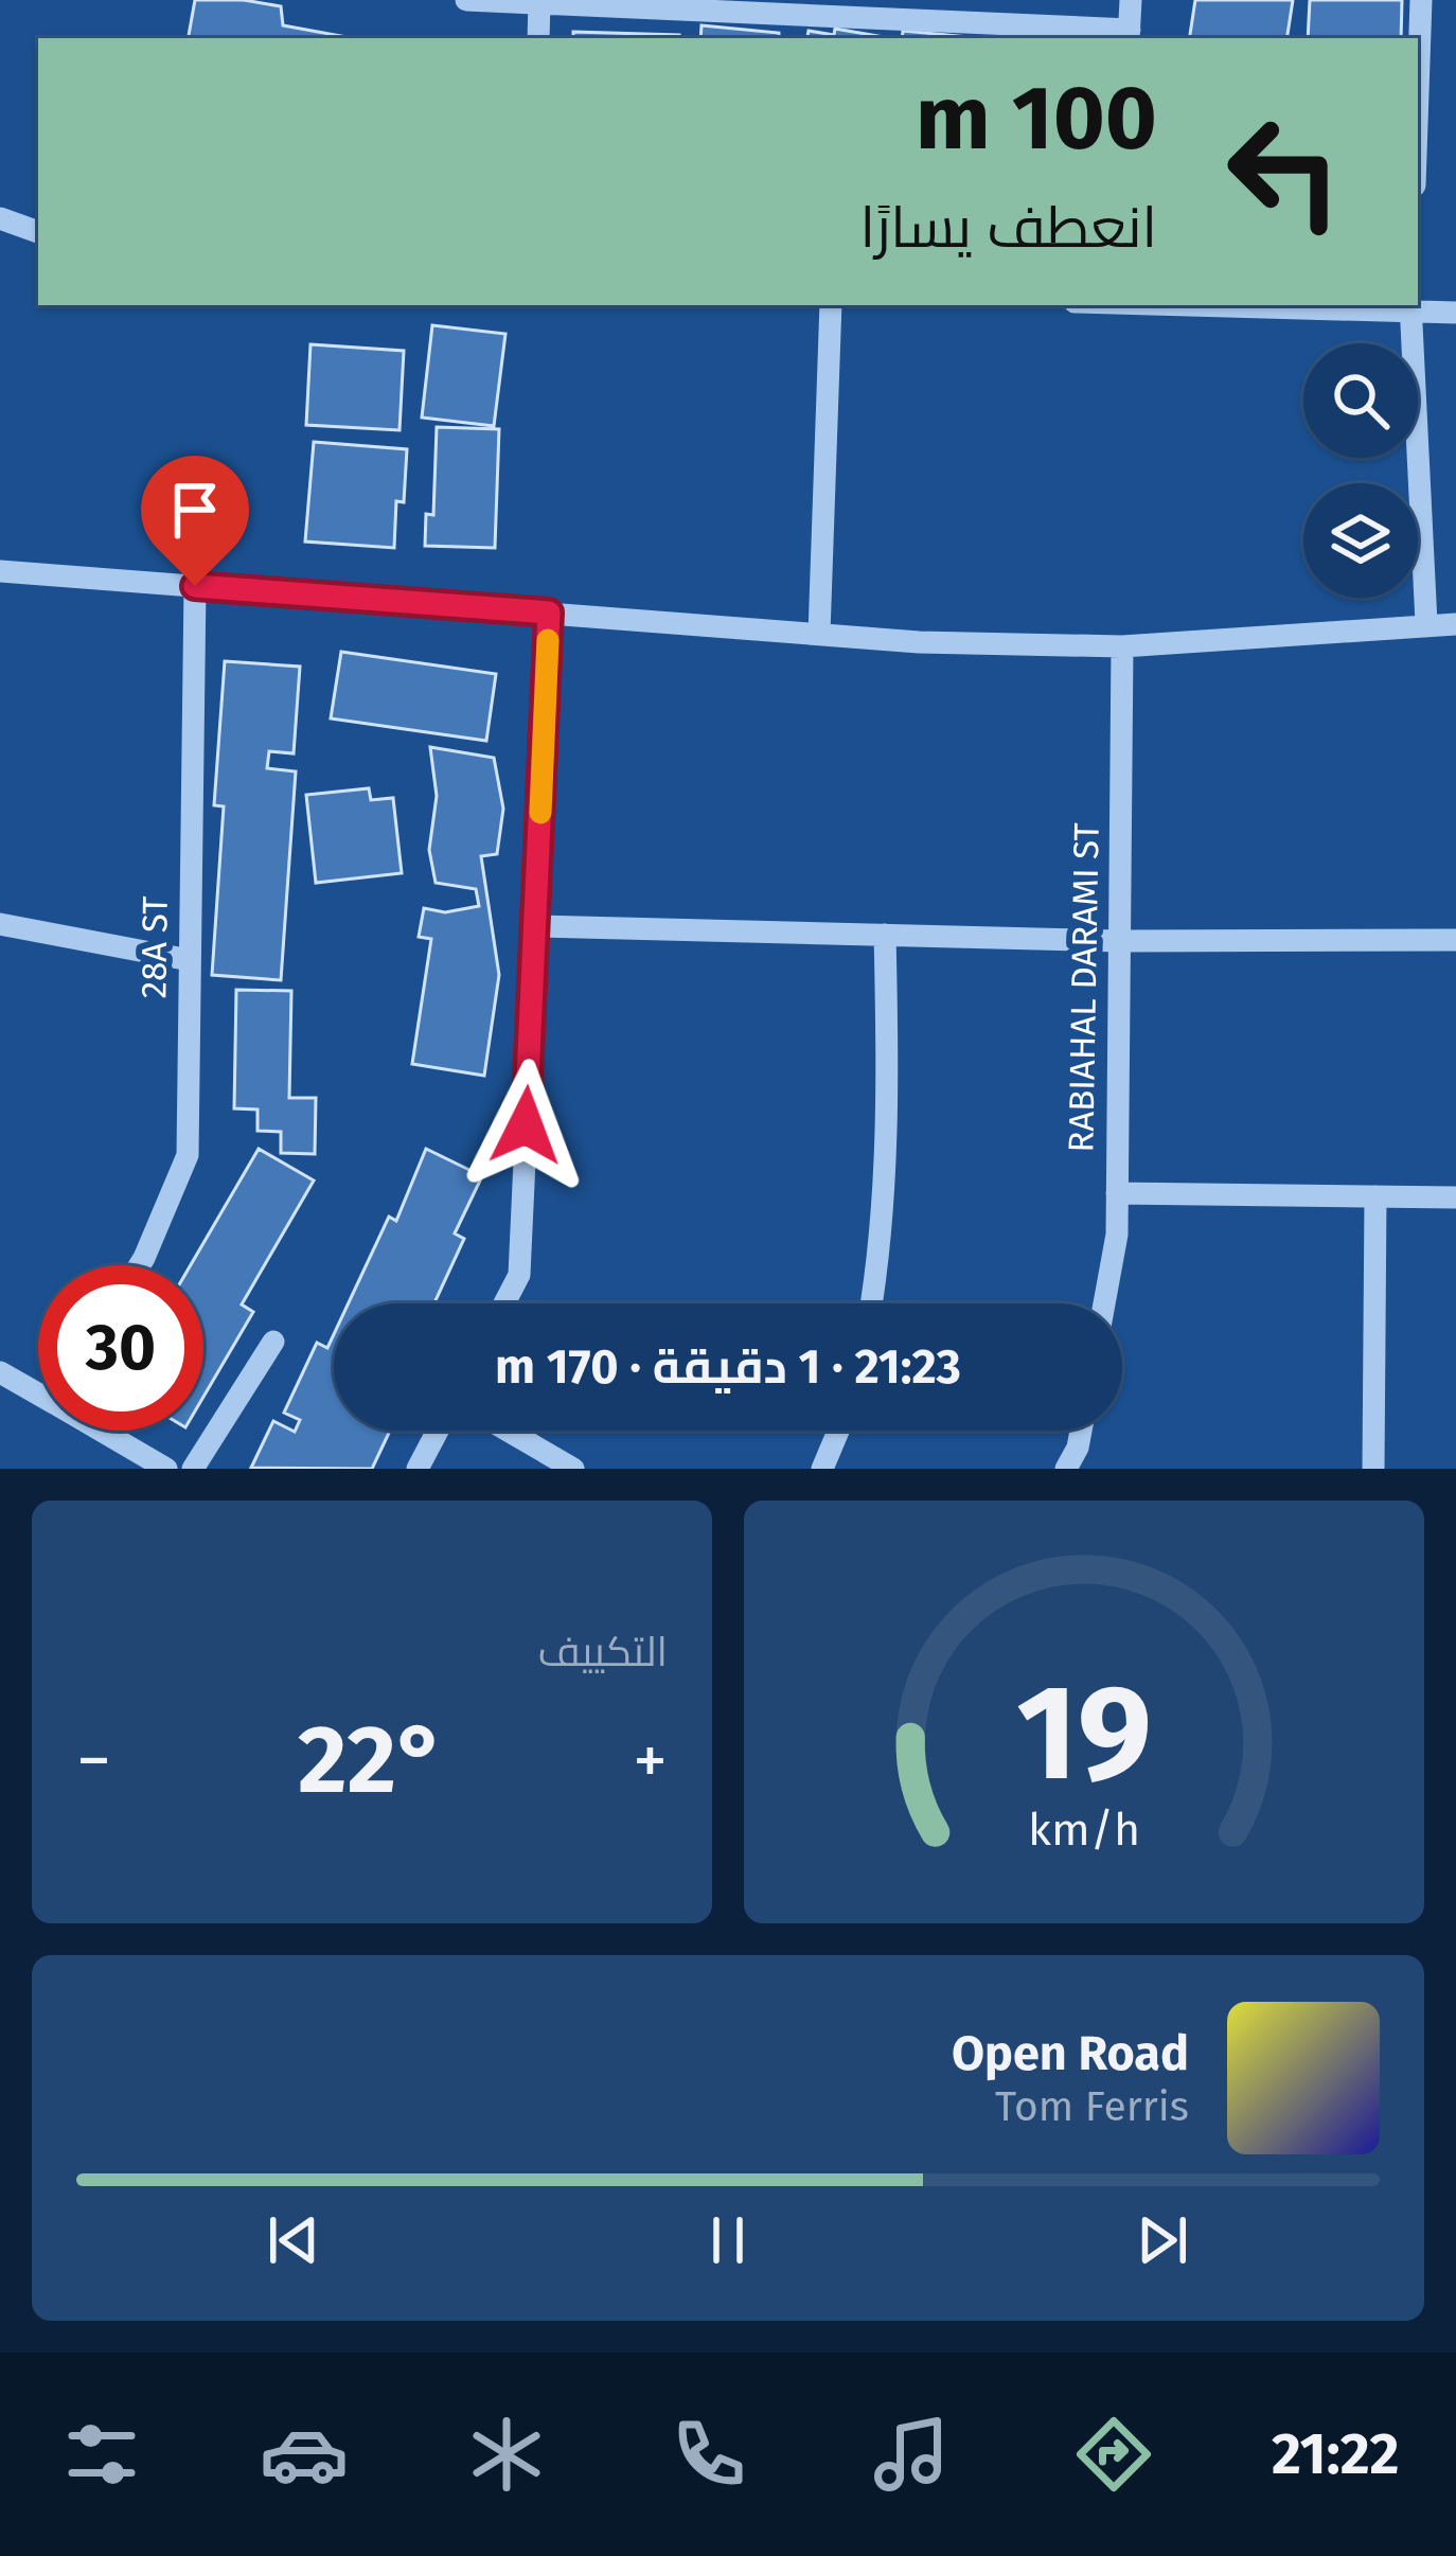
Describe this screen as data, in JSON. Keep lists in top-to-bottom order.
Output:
{
  "streets": {
    "street": ["28A ST", "RABIAHAL DARAMI ST"]
  },
  "page": {
    "turn": ["100 m", "انعطف يسارًا"],
    "limit": "30",
    "trip": "21:23 · 1 دقيقة · 170 m",
    "tile": "التكييف",
    "heat": ["−", "22°", "+"],
    "song": ["Open Road", "Tom Ferris"],
    "tabs": "21:22",
    "gauge": ["19", "km/h"]
  }
}
